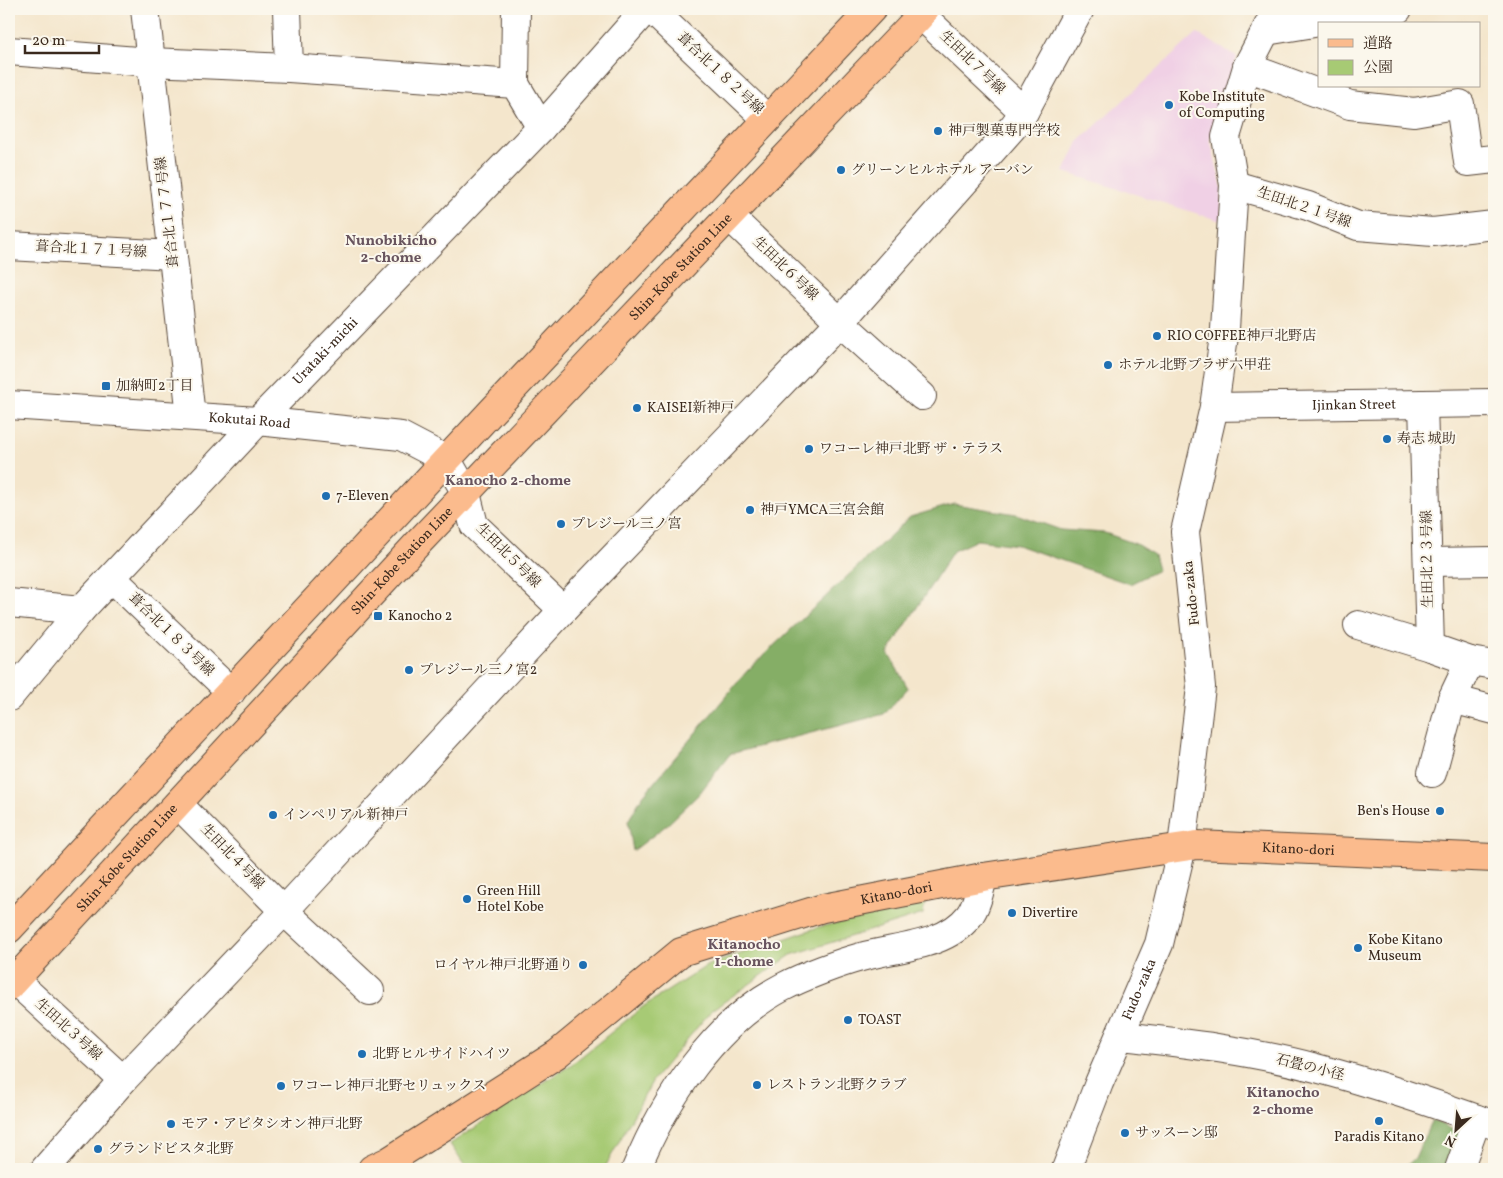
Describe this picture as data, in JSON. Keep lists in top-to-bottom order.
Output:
{
  "streets": {
    "main road": ["Shin-Kobe Station Line", "Kitano-dori"],
    "street": [
      "生田北７号線",
      "葺合北１８２号線",
      "生田北２１号線",
      "葺合北１７７号線",
      "葺合北１７１号線",
      "生田北６号線",
      "Urataki-michi",
      "Ijinkan Street",
      "Kokutai Road",
      "生田北５号線",
      "生田北２３号線",
      "Fudo-zaka",
      "葺合北１８３号線",
      "生田北４号線",
      "生田北３号線",
      "石畳の小径"
    ]
  },
  "crossings": [
    ["生田北７号線", "Shin-Kobe Station Line"],
    ["生田北２１号線", "Fudo-zaka"],
    ["葺合北１７７号線", "葺合北１７１号線"],
    ["葺合北１７７号線", "Kokutai Road"],
    ["Shin-Kobe Station Line", "生田北６号線"],
    ["Shin-Kobe Station Line", "生田北５号線"],
    ["Shin-Kobe Station Line", "生田北４号線"],
    ["Shin-Kobe Station Line", "生田北３号線"],
    ["Urataki-michi", "Kokutai Road"],
    ["Urataki-michi", "葺合北１８３号線"],
    ["Ijinkan Street", "生田北２３号線"],
    ["Ijinkan Street", "Fudo-zaka"],
    ["Fudo-zaka", "Kitano-dori"],
    ["Fudo-zaka", "石畳の小径"]
  ],
  "districts": [
    "Nunobikicho 2-chome",
    "Kanocho 2-chome",
    "Kitanocho 1-chome",
    "Kitanocho 2-chome"
  ],
  "places": {
    "other": [
      "Kobe Institute of Computing",
      "神戸製菓専門学校",
      "グリーンヒルホテル アーバン",
      "RIO COFFEE神戸北野店",
      "ホテル北野プラザ六甲荘",
      "KAISEI新神戸",
      "寿志 城助",
      "ワコーレ神戸北野 ザ・テラス",
      "7-Eleven",
      "神戸YMCA三宮会館",
      "プレジール三ノ宮",
      "プレジール三ノ宮2",
      "Ben's House",
      "インペリアル新神戸",
      "Green Hill Hotel Kobe",
      "Divertire",
      "Kobe Kitano Museum",
      "ロイヤル神戸北野通り",
      "TOAST",
      "北野ヒルサイドハイツ",
      "レストラン北野クラブ",
      "ワコーレ神戸北野セリュックス",
      "Paradis Kitano",
      "モア・アビタシオン神戸北野",
      "サッスーン邸",
      "グランドビスタ北野"
    ],
    "transit": ["加納町2丁目", "Kanocho 2"]
  },
  "legend": ["道路", "公園"],
  "scale_bar": "20 m",
  "north": "bottom left"
}
